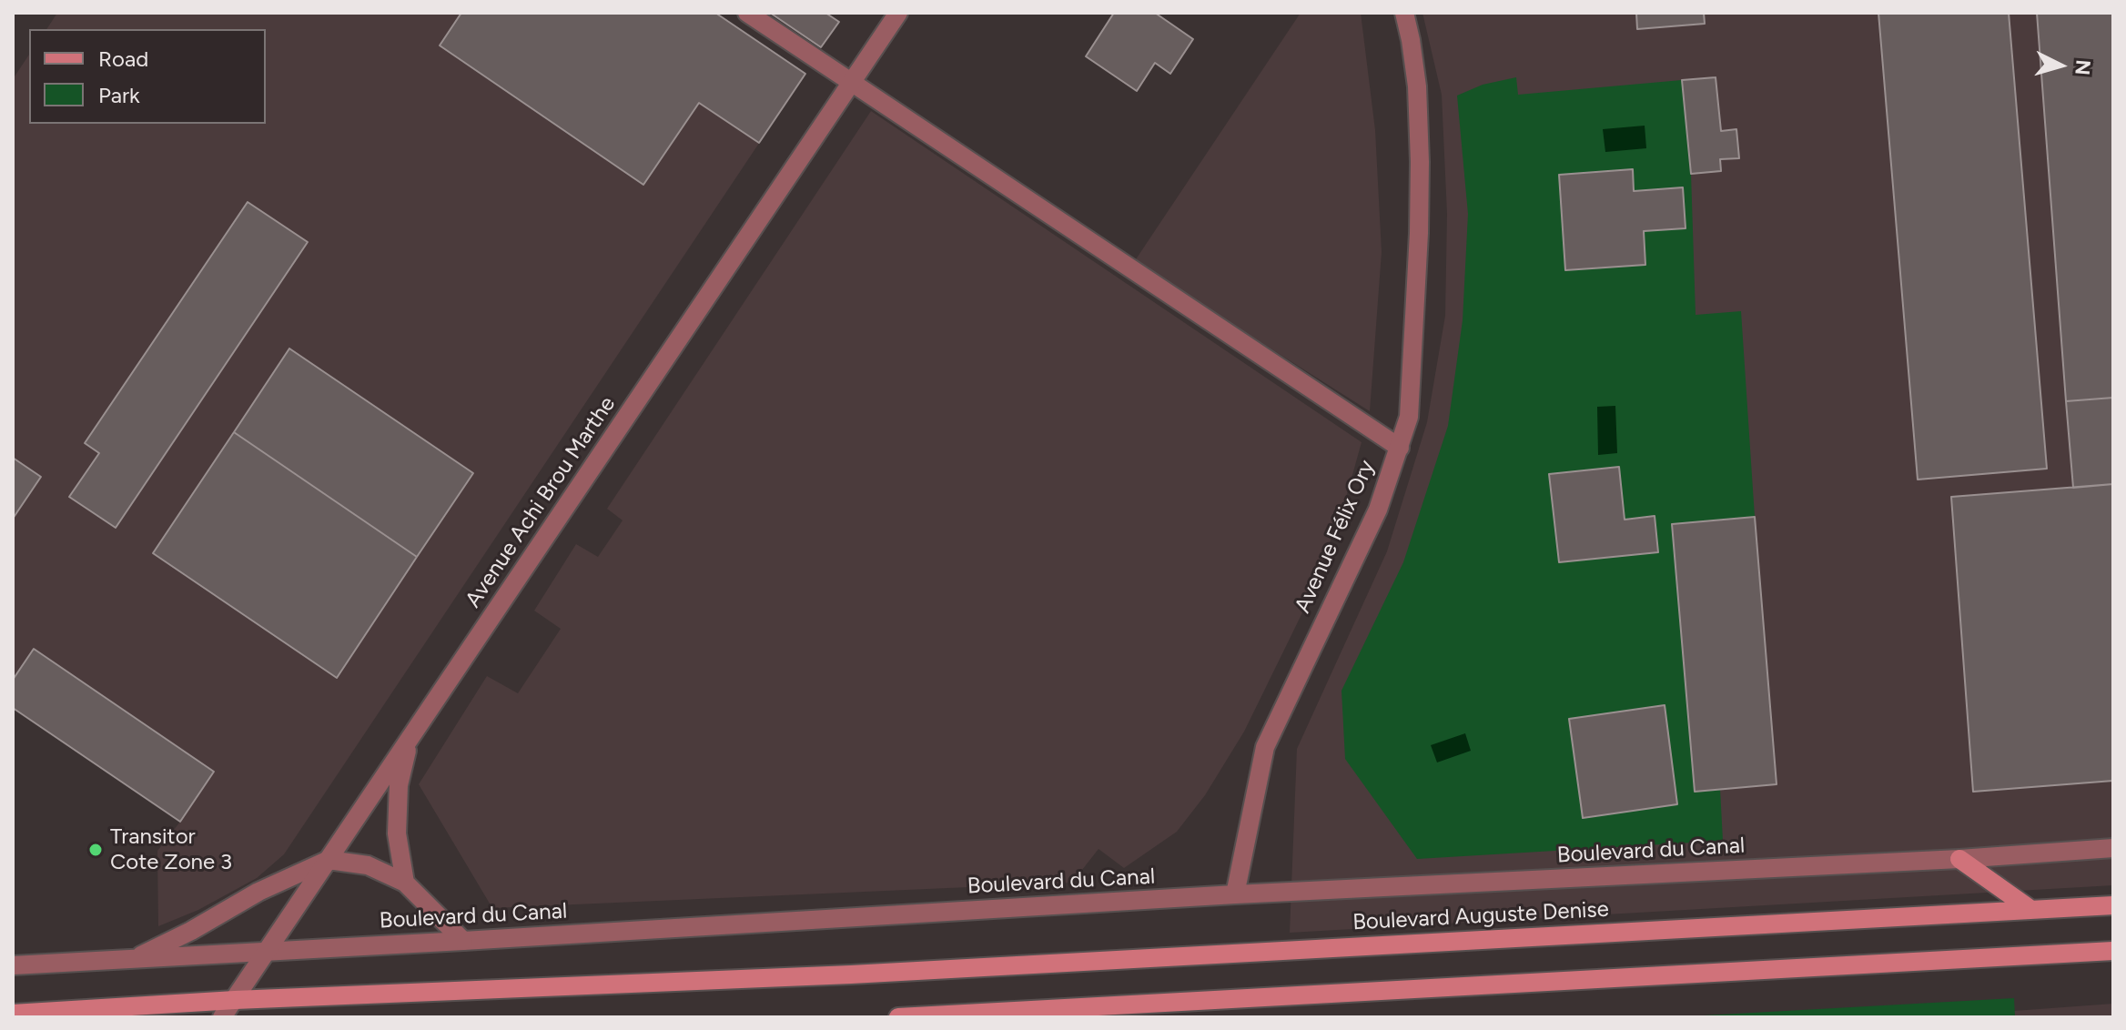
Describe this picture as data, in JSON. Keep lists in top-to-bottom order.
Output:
{
  "streets": {
    "main road": ["Boulevard Auguste Denise"],
    "street": ["Avenue Achi Brou Marthe", "Avenue Félix Ory", "Boulevard du Canal"]
  },
  "crossings": [
    ["Avenue Achi Brou Marthe", "Boulevard du Canal"],
    ["Avenue Achi Brou Marthe", "Boulevard Auguste Denise"],
    ["Avenue Félix Ory", "Boulevard du Canal"]
  ],
  "places": ["Transitor Cote Zone 3"],
  "legend": ["Road", "Park"],
  "north": "right"
}
